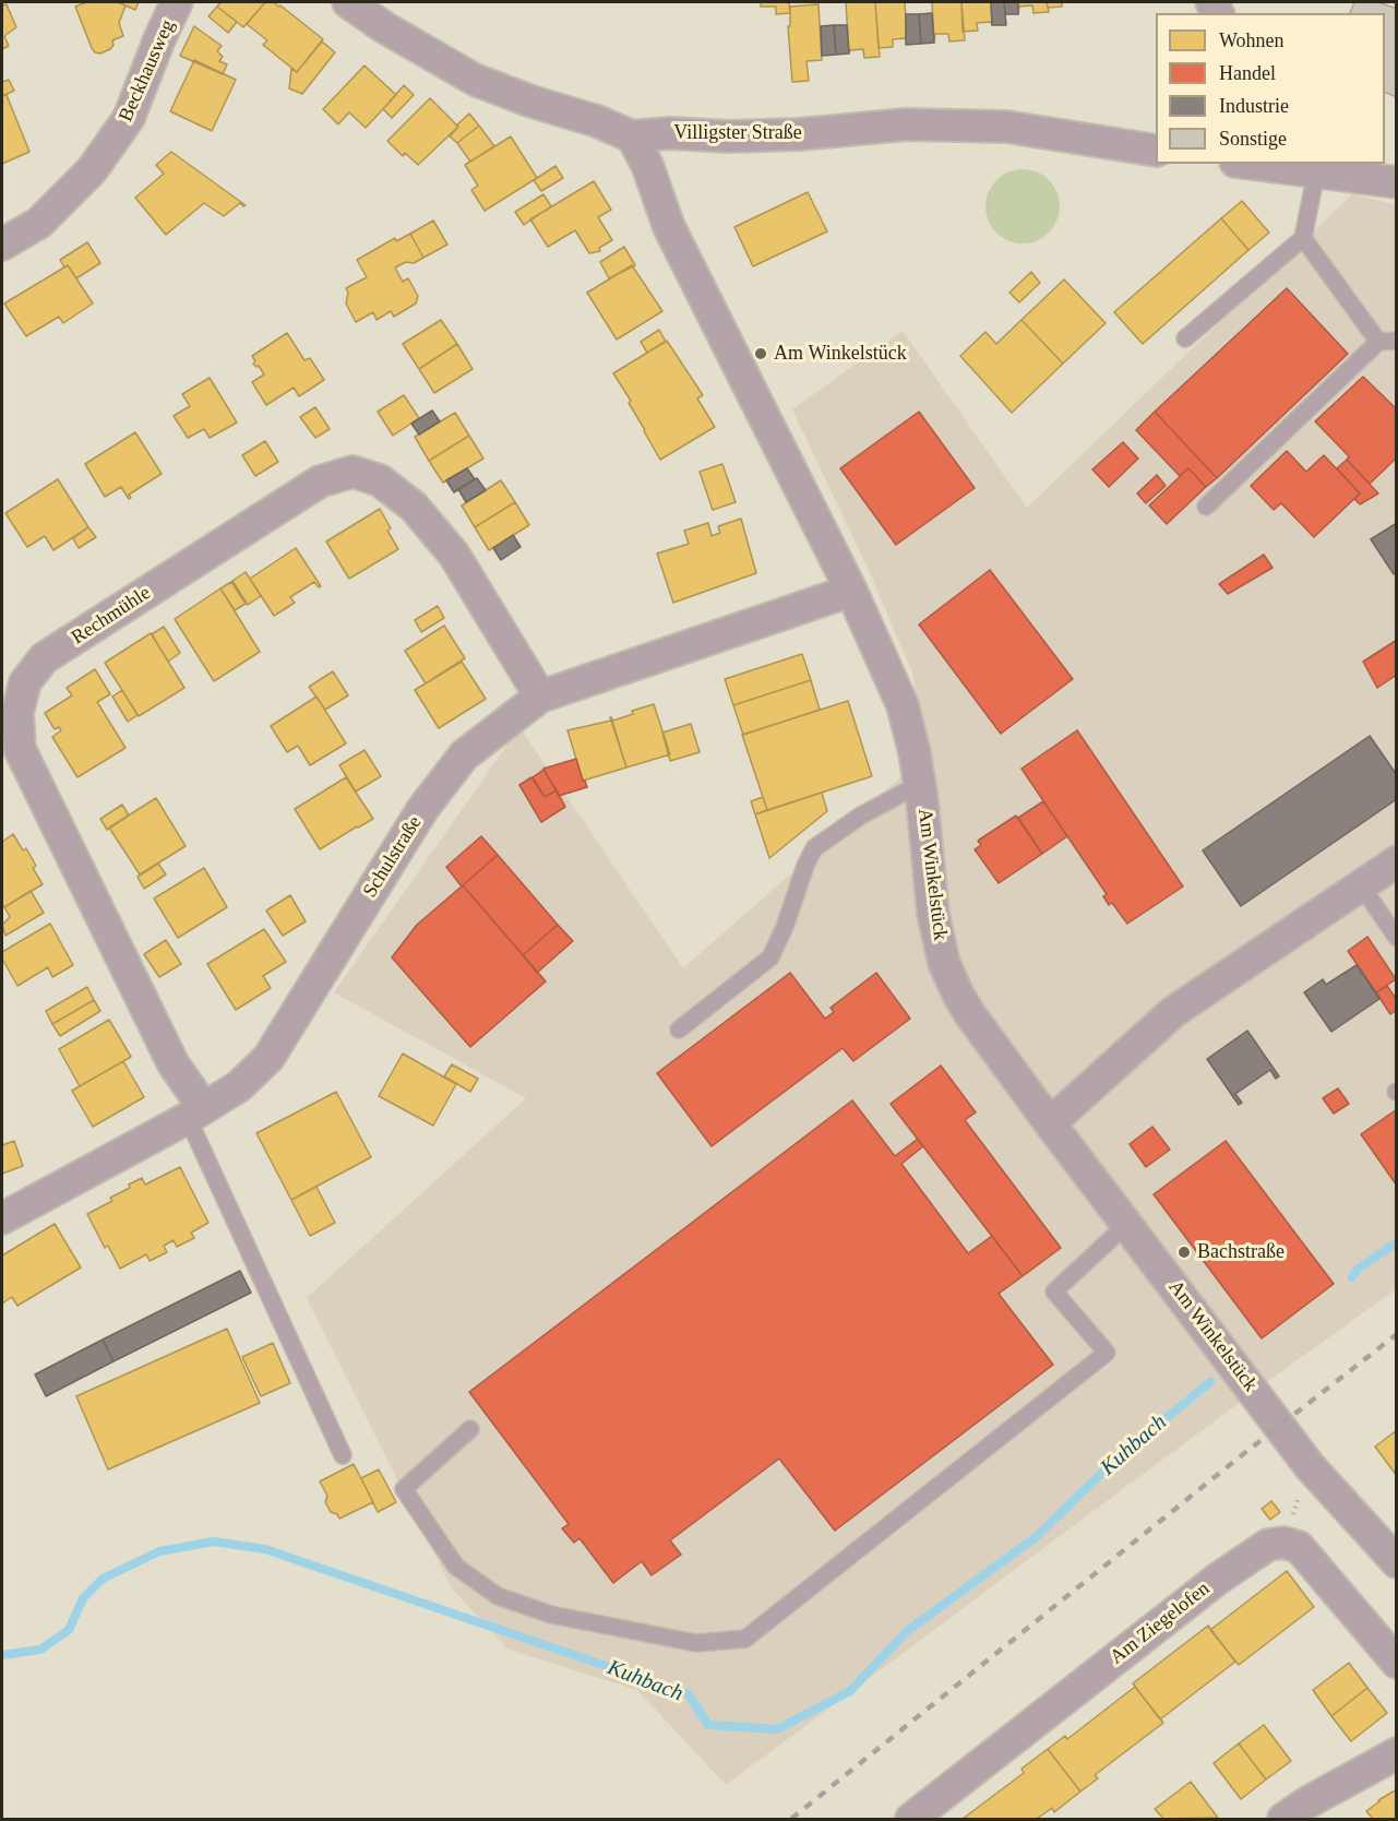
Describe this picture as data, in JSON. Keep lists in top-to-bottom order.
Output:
{
  "streets": {
    "street": [
      "Beckhausweg",
      "Villigster Straße",
      "Rechmühle",
      "Schulstraße",
      "Am Winkelstück",
      "Am Ziegelofen"
    ]
  },
  "crossings": [
    ["Villigster Straße", "Am Winkelstück"],
    ["Rechmühle", "Schulstraße"],
    ["Schulstraße", "Am Winkelstück"]
  ],
  "water": ["Kuhbach"],
  "places": ["Am Winkelstück", "Bachstraße"],
  "legend": [
    "Wohnen",
    "Handel",
    "Industrie",
    "Sonstige"
  ]
}
